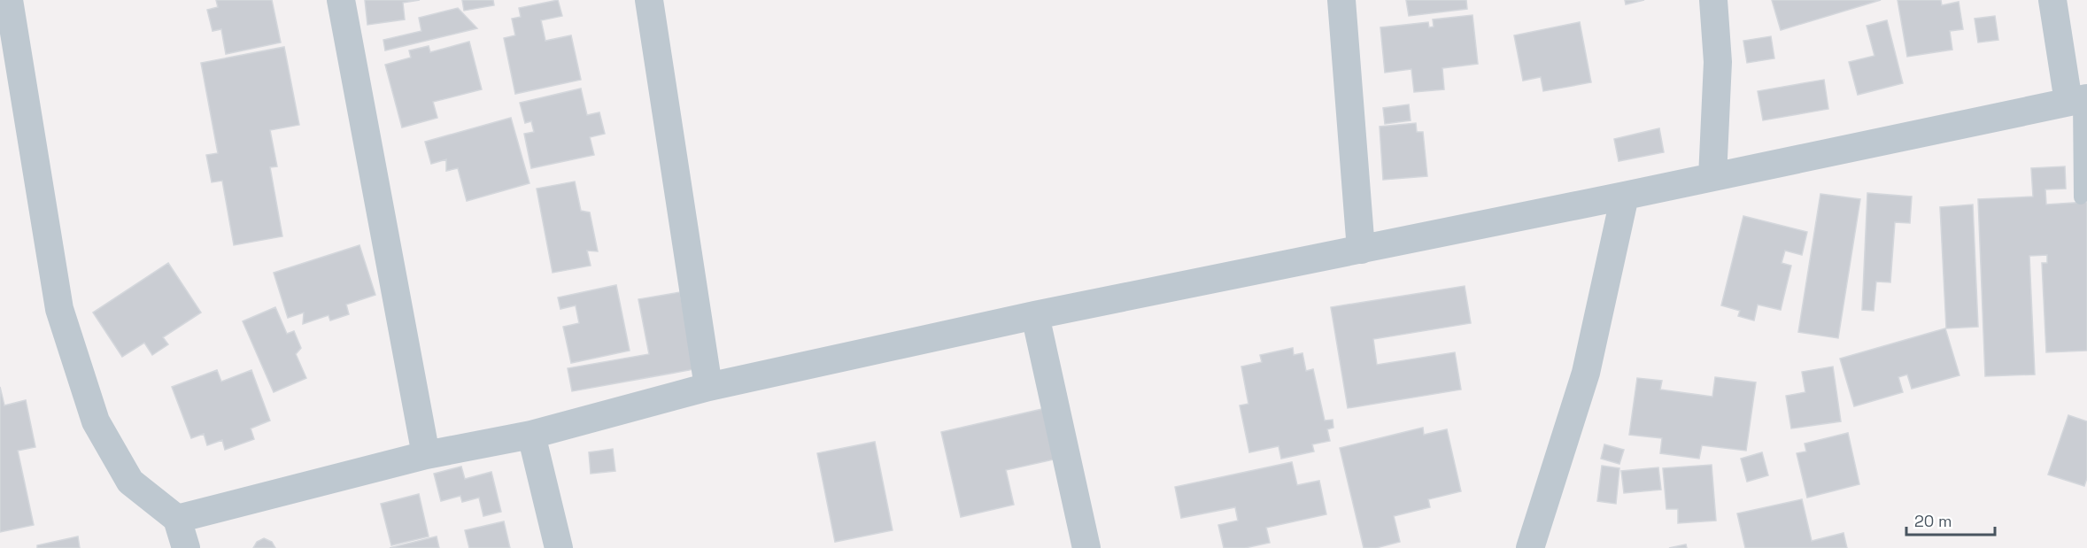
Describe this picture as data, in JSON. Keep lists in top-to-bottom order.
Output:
{
  "scale_bar": "20 m"
}
